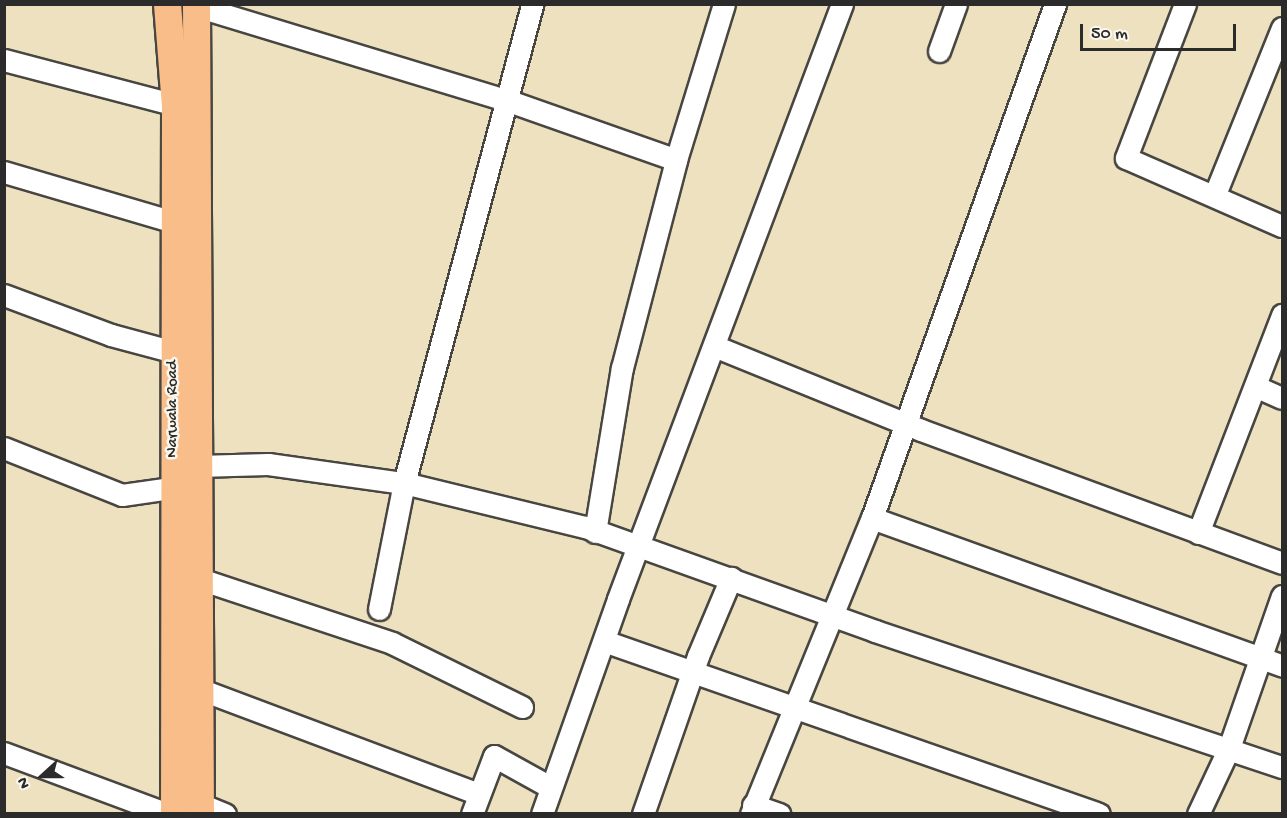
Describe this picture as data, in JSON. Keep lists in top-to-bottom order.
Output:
{
  "streets": {
    "main road": ["Narwala Road"]
  },
  "scale_bar": "50 m",
  "north": "left"
}
